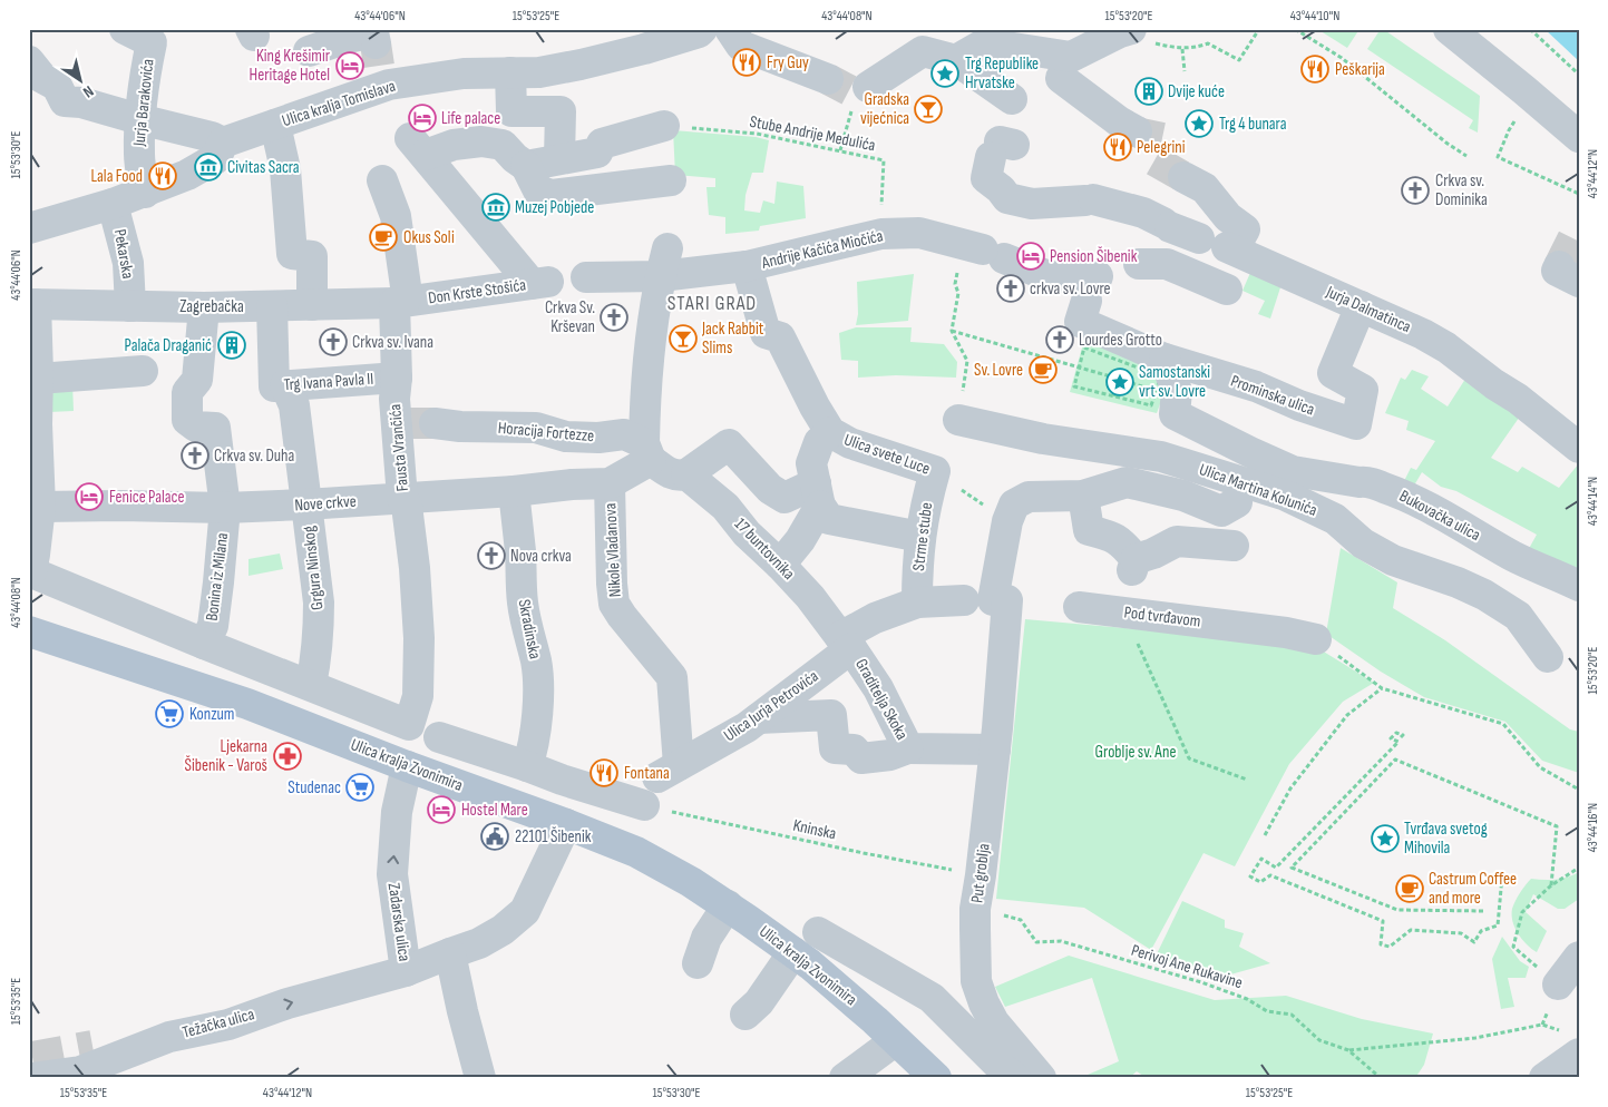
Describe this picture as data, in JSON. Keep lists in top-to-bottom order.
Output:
{
  "streets": {
    "main road": ["Ulica kralja Zvonimira"],
    "street": [
      "Jurja Barakovića",
      "Ulica kralja Tomislava",
      "Andrije Kačića Miočića",
      "Pekarska",
      "Don Krste Stošića",
      "Zagrebačka",
      "Jurja Dalmatinca",
      "Trg Ivana Pavla II",
      "Prominska ulica",
      "Horacija Fortezze",
      "Fausta Vrančića",
      "Ulica svete Luce",
      "Ulica Martina Kolunića",
      "Nove crkve",
      "Bukovačka ulica",
      "Strme stube",
      "17 buntovnika",
      "Nikole Vladanova",
      "Grgura Ninskog",
      "Bonina iz Milana",
      "Pod tvrđavom",
      "Skradinska",
      "Graditelja Skoka",
      "Ulica Jurja Petrovića",
      "Put groblja",
      "Zadarska ulica",
      "Težačka ulica"
    ],
    "path": ["Stube Andrije Medulića", "Kninska", "Perivoj Ane Rukavine"]
  },
  "crossings": [
    ["Stube Andrije Medulića", "Andrije Kačića Miočića"],
    ["Andrije Kačića Miočića", "Prominska ulica"],
    ["Andrije Kačića Miočića", "Ulica svete Luce"],
    ["Pekarska", "Zagrebačka"],
    ["Don Krste Stošića", "Zagrebačka"],
    ["Don Krste Stošića", "Fausta Vrančića"],
    ["Zagrebačka", "Trg Ivana Pavla II"],
    ["Zagrebačka", "Fausta Vrančića"],
    ["Zagrebačka", "Bonina iz Milana"],
    ["Jurja Dalmatinca", "Prominska ulica"],
    ["Trg Ivana Pavla II", "Fausta Vrančića"],
    ["Trg Ivana Pavla II", "Grgura Ninskog"],
    ["Prominska ulica", "Bukovačka ulica"],
    ["Horacija Fortezze", "Fausta Vrančića"],
    ["Horacija Fortezze", "17 buntovnika"],
    ["Fausta Vrančića", "Nove crkve"],
    ["Fausta Vrančića", "Grgura Ninskog"],
    ["Ulica svete Luce", "Strme stube"],
    ["Ulica Martina Kolunića", "Bukovačka ulica"],
    ["Nove crkve", "Nikole Vladanova"],
    ["Nove crkve", "Grgura Ninskog"],
    ["Nove crkve", "Bonina iz Milana"],
    ["Nove crkve", "Skradinska"],
    ["Strme stube", "Ulica Jurja Petrovića"],
    ["17 buntovnika", "Graditelja Skoka"],
    ["17 buntovnika", "Ulica Jurja Petrovića"],
    ["Nikole Vladanova", "Ulica Jurja Petrovića"],
    ["Nikole Vladanova", "Kninska"],
    ["Graditelja Skoka", "Ulica Jurja Petrovića"],
    ["Graditelja Skoka", "Put groblja"],
    ["Ulica Jurja Petrovića", "Kninska"],
    ["Ulica Jurja Petrovića", "Put groblja"],
    ["Ulica kralja Zvonimira", "Zadarska ulica"],
    ["Kninska", "Put groblja"],
    ["Put groblja", "Perivoj Ane Rukavine"],
    ["Zadarska ulica", "Težačka ulica"]
  ],
  "one_way": ["Zadarska ulica", "Težačka ulica"],
  "districts": ["STARI GRAD"],
  "parks": ["Groblje sv. Ane"],
  "places": {
    "restaurant": [
      "Fry Guy",
      "Peškarija",
      "Pelegrini",
      "Lala Food",
      "Fontana"
    ],
    "hotel": [
      "King Krešimir Heritage Hotel",
      "Life palace",
      "Pension Šibenik",
      "Fenice Palace",
      "Hostel Mare"
    ],
    "place": [
      "Trg Republike Hrvatske",
      "Trg 4 bunara",
      "Samostanski vrt sv. Lovre",
      "Tvrđava svetog Mihovila"
    ],
    "building": ["Dvije kuće", "Palača Draganić"],
    "bar": ["Gradska vijećnica", "Jack Rabbit Slims"],
    "museum": ["Civitas Sacra", "Muzej Pobjede"],
    "church": [
      "Crkva sv. Dominika",
      "crkva sv. Lovre",
      "Crkva Sv. Krševan",
      "Lourdes Grotto",
      "Crkva sv. Ivana",
      "Crkva sv. Duha",
      "Nova crkva"
    ],
    "cafe": ["Okus Soli", "Sv. Lovre", "Castrum Coffee and more"],
    "supermarket": ["Konzum", "Studenac"],
    "pharmacy": ["Ljekarna Šibenik - Varoš"],
    "public building": ["22101 Šibenik"]
  },
  "north": "bottom right",
  "coordinates": [
    "43°44'06\"N",
    "15°53'25\"E",
    "43°44'08\"N",
    "15°53'20\"E",
    "43°44'10\"N",
    "15°53'30\"E",
    "43°44'12\"N",
    "43°44'14\"N",
    "43°44'16\"N",
    "15°53'35\"E"
  ]
}
